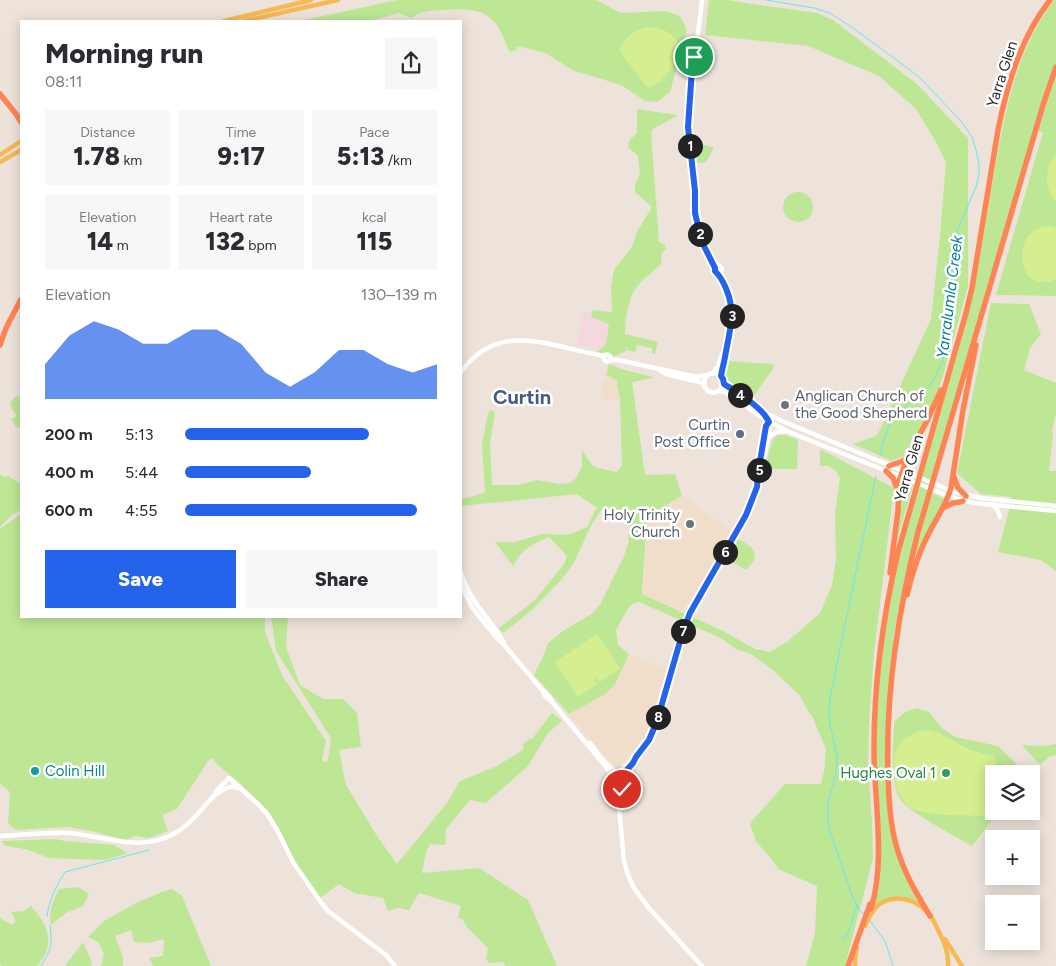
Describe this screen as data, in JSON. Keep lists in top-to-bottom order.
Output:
{
  "streets": {
    "highway": ["Yarra Glen"]
  },
  "districts": ["Curtin"],
  "water": ["Yarralumla Creek"],
  "places": [
    "Anglican Church of the Good Shepherd",
    "Curtin Post Office",
    "Holy Trinity Church",
    "Colin Hill",
    "Hughes Oval 1"
  ],
  "page": {
    "heading": ["Morning run", "08:11"],
    "stats": [
      ["Distance", "1.78 km"],
      ["Time", "9:17"],
      ["Pace", "5:13 /km"],
      ["Elevation", "14 m"],
      ["Heart rate", "132 bpm"],
      ["kcal", "115"]
    ],
    "pins": [
      "1",
      "2",
      "3",
      "4",
      "5",
      "6",
      "7",
      "8"
    ],
    "chart": ["Elevation", "130–139 m"],
    "list": [
      {
        "name": "200 m",
        "note": "5:13"
      },
      {
        "name": "400 m",
        "note": "5:44"
      },
      {
        "name": "600 m",
        "note": "4:55"
      }
    ],
    "buttons": ["Save", "Share"],
    "map_buttons": ["+", "−"]
  }
}
